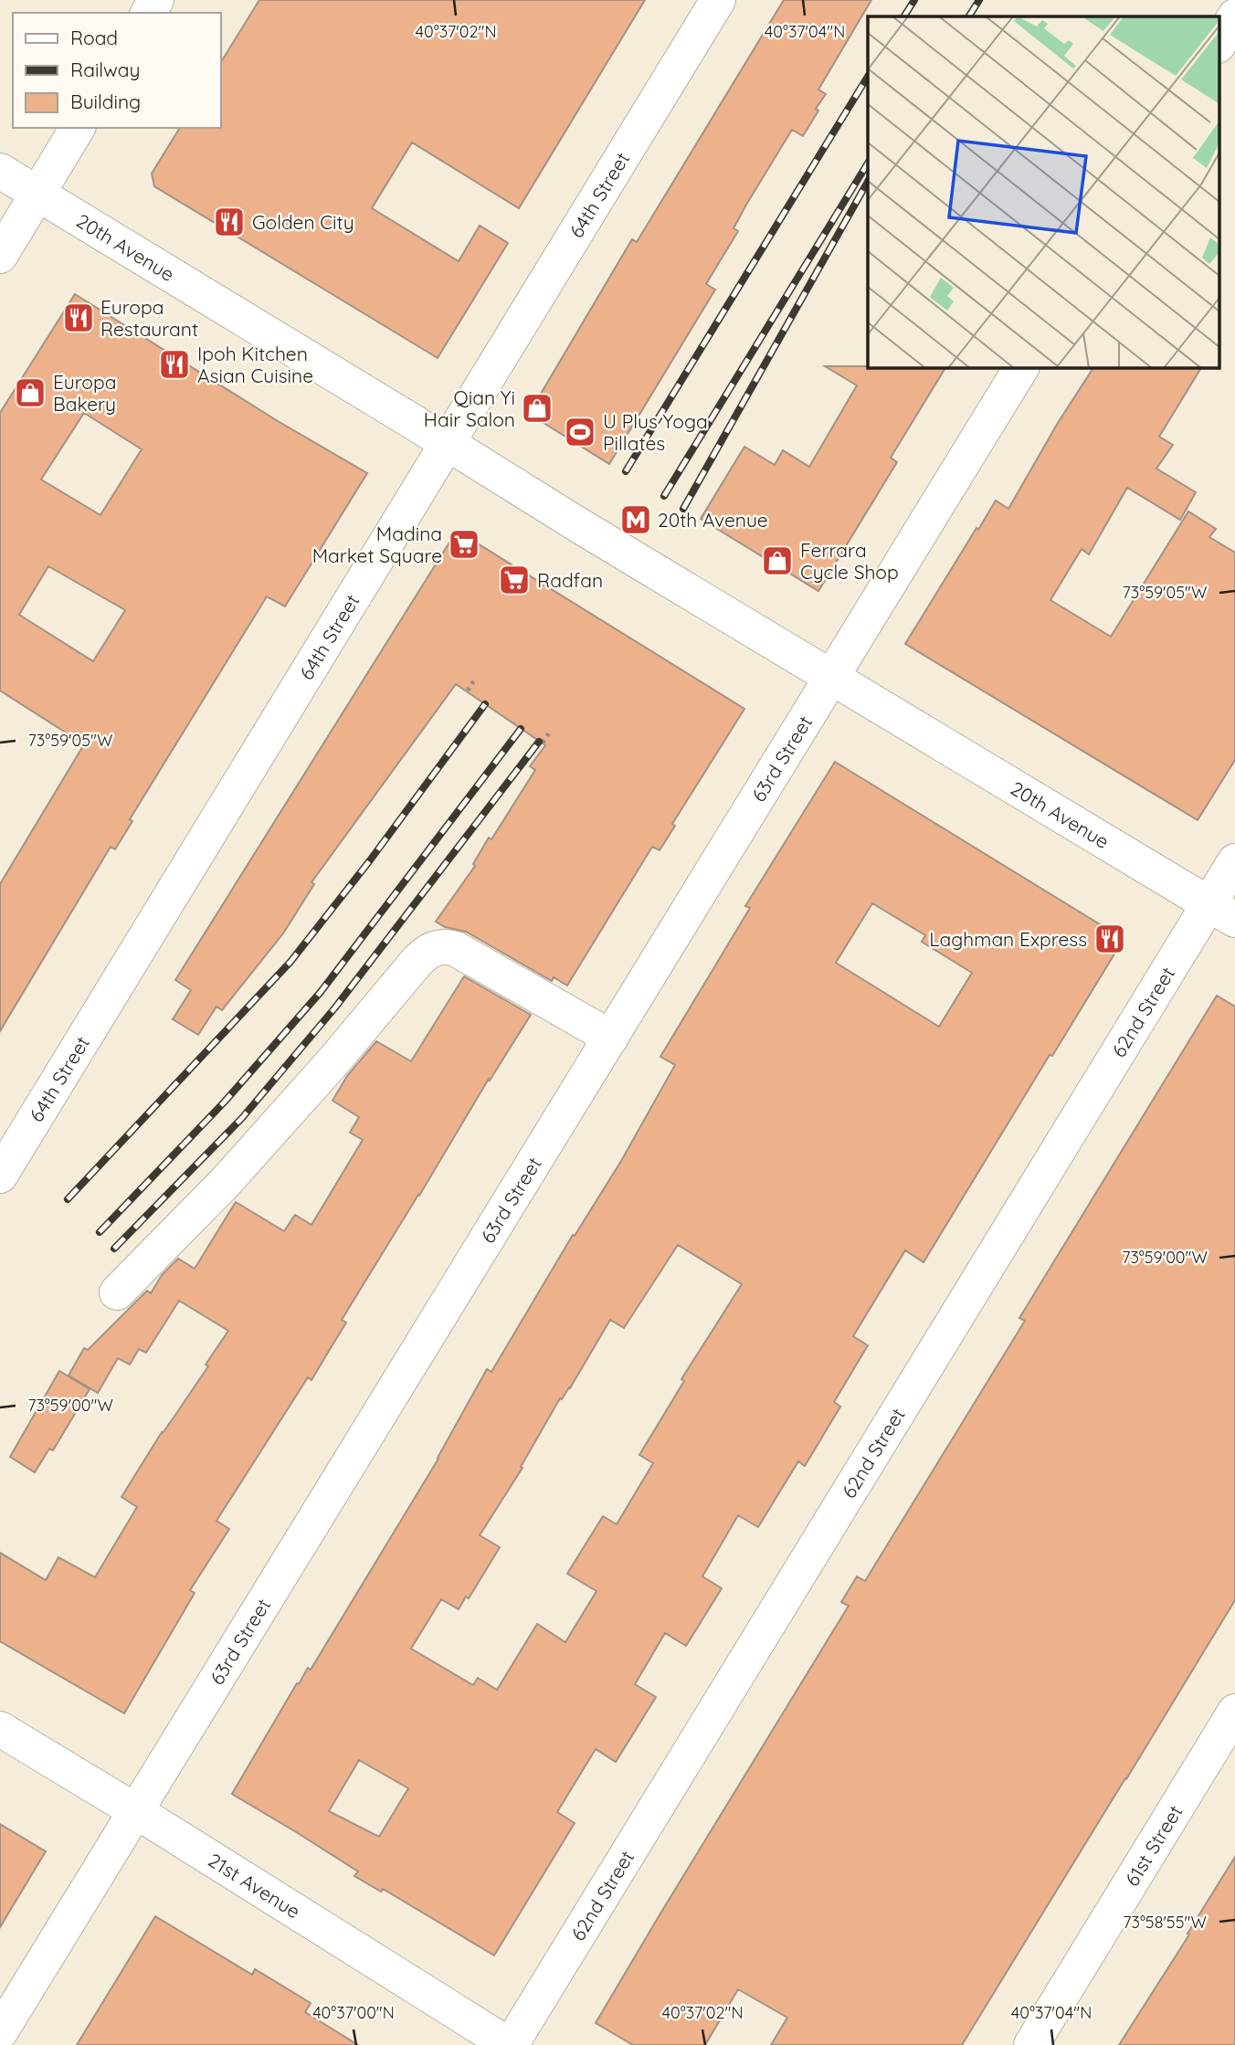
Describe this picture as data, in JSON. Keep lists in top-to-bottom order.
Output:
{
  "streets": {
    "street": [
      "64th Street",
      "20th Avenue",
      "63rd Street",
      "62nd Street",
      "61st Street",
      "21st Avenue"
    ]
  },
  "crossings": [
    ["64th Street", "20th Avenue"],
    ["20th Avenue", "63rd Street"],
    ["20th Avenue", "62nd Street"],
    ["63rd Street", "21st Avenue"],
    ["62nd Street", "21st Avenue"]
  ],
  "places": {
    "restaurant": [
      "Golden City",
      "Europa Restaurant",
      "Ipoh Kitchen Asian Cuisine",
      "Laghman Express"
    ],
    "shop": ["Europa Bakery", "Qian Yi Hair Salon", "Ferrara Cycle Shop"],
    "sports": ["U Plus Yoga Pillates"],
    "metro station": ["20th Avenue"],
    "supermarket": ["Madina Market Square", "Radfan"]
  },
  "legend": ["Road", "Railway", "Building"],
  "coordinates": [
    "40°37'02\"N",
    "40°37'04\"N",
    "73°59'05\"W",
    "73°59'00\"W",
    "73°58'55\"W",
    "40°37'00\"N"
  ]
}
